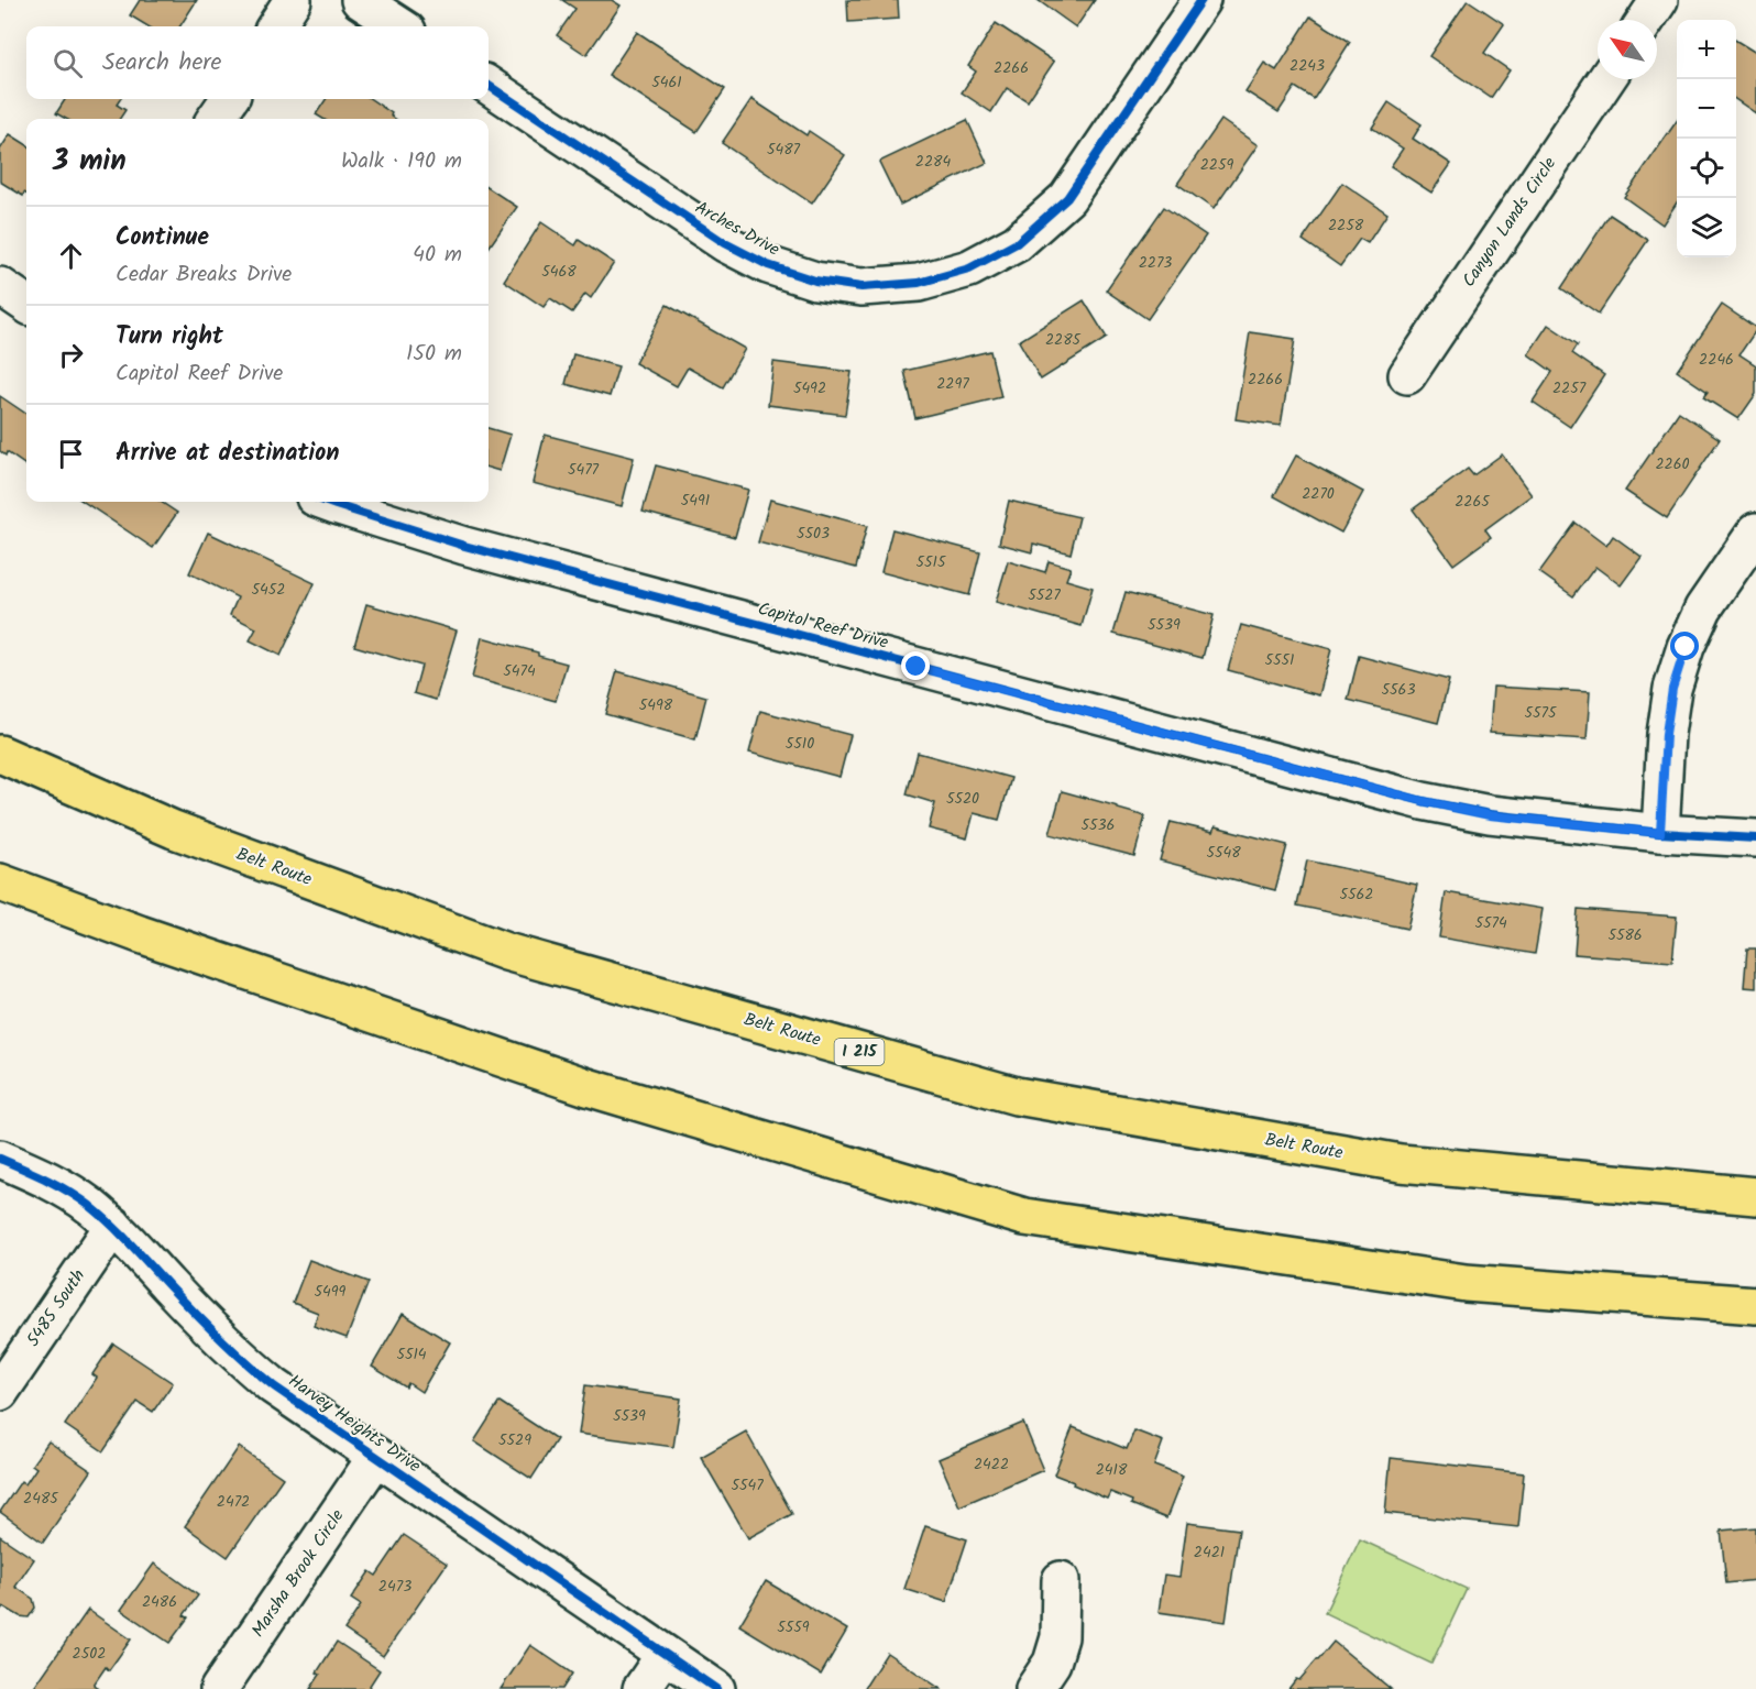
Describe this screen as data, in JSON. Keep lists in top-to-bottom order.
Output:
{
  "streets": {
    "highway": ["Belt Route", "I 215"],
    "street": [
      "Canyon Lands Circle",
      "Arches Drive",
      "Capitol Reef Drive",
      "5485 South",
      "Harvey Heights Drive",
      "Marsha Brook Circle"
    ]
  },
  "crossings": [
    ["5485 South", "Harvey Heights Drive"],
    ["Harvey Heights Drive", "Marsha Brook Circle"]
  ],
  "house_numbers": [
    "2243",
    "2266",
    "5461",
    "5487",
    "2284",
    "2259",
    "2258",
    "2273",
    "5468",
    "2285",
    "2246",
    "2266",
    "2297",
    "5492",
    "2257",
    "2260",
    "5477",
    "2270",
    "5491",
    "2265",
    "5503",
    "5515",
    "5452",
    "5527",
    "5539",
    "5551",
    "5474",
    "5563",
    "5498",
    "5575",
    "5510",
    "5520",
    "5536",
    "5548",
    "5562",
    "5574",
    "5586",
    "5499",
    "5514",
    "5539",
    "5529",
    "2422",
    "2418",
    "5547",
    "2485",
    "2472",
    "2421",
    "2473",
    "2486",
    "5559",
    "2502"
  ],
  "north": "top left",
  "page": {
    "map_buttons": ["+", "−"],
    "search": "Search here",
    "heading": ["3 min", "Walk · 190 m"],
    "list": [
      ["Continue", "Cedar Breaks Drive", "40 m"],
      ["Turn right", "Capitol Reef Drive", "150 m"],
      "Arrive at destination"
    ]
  }
}
